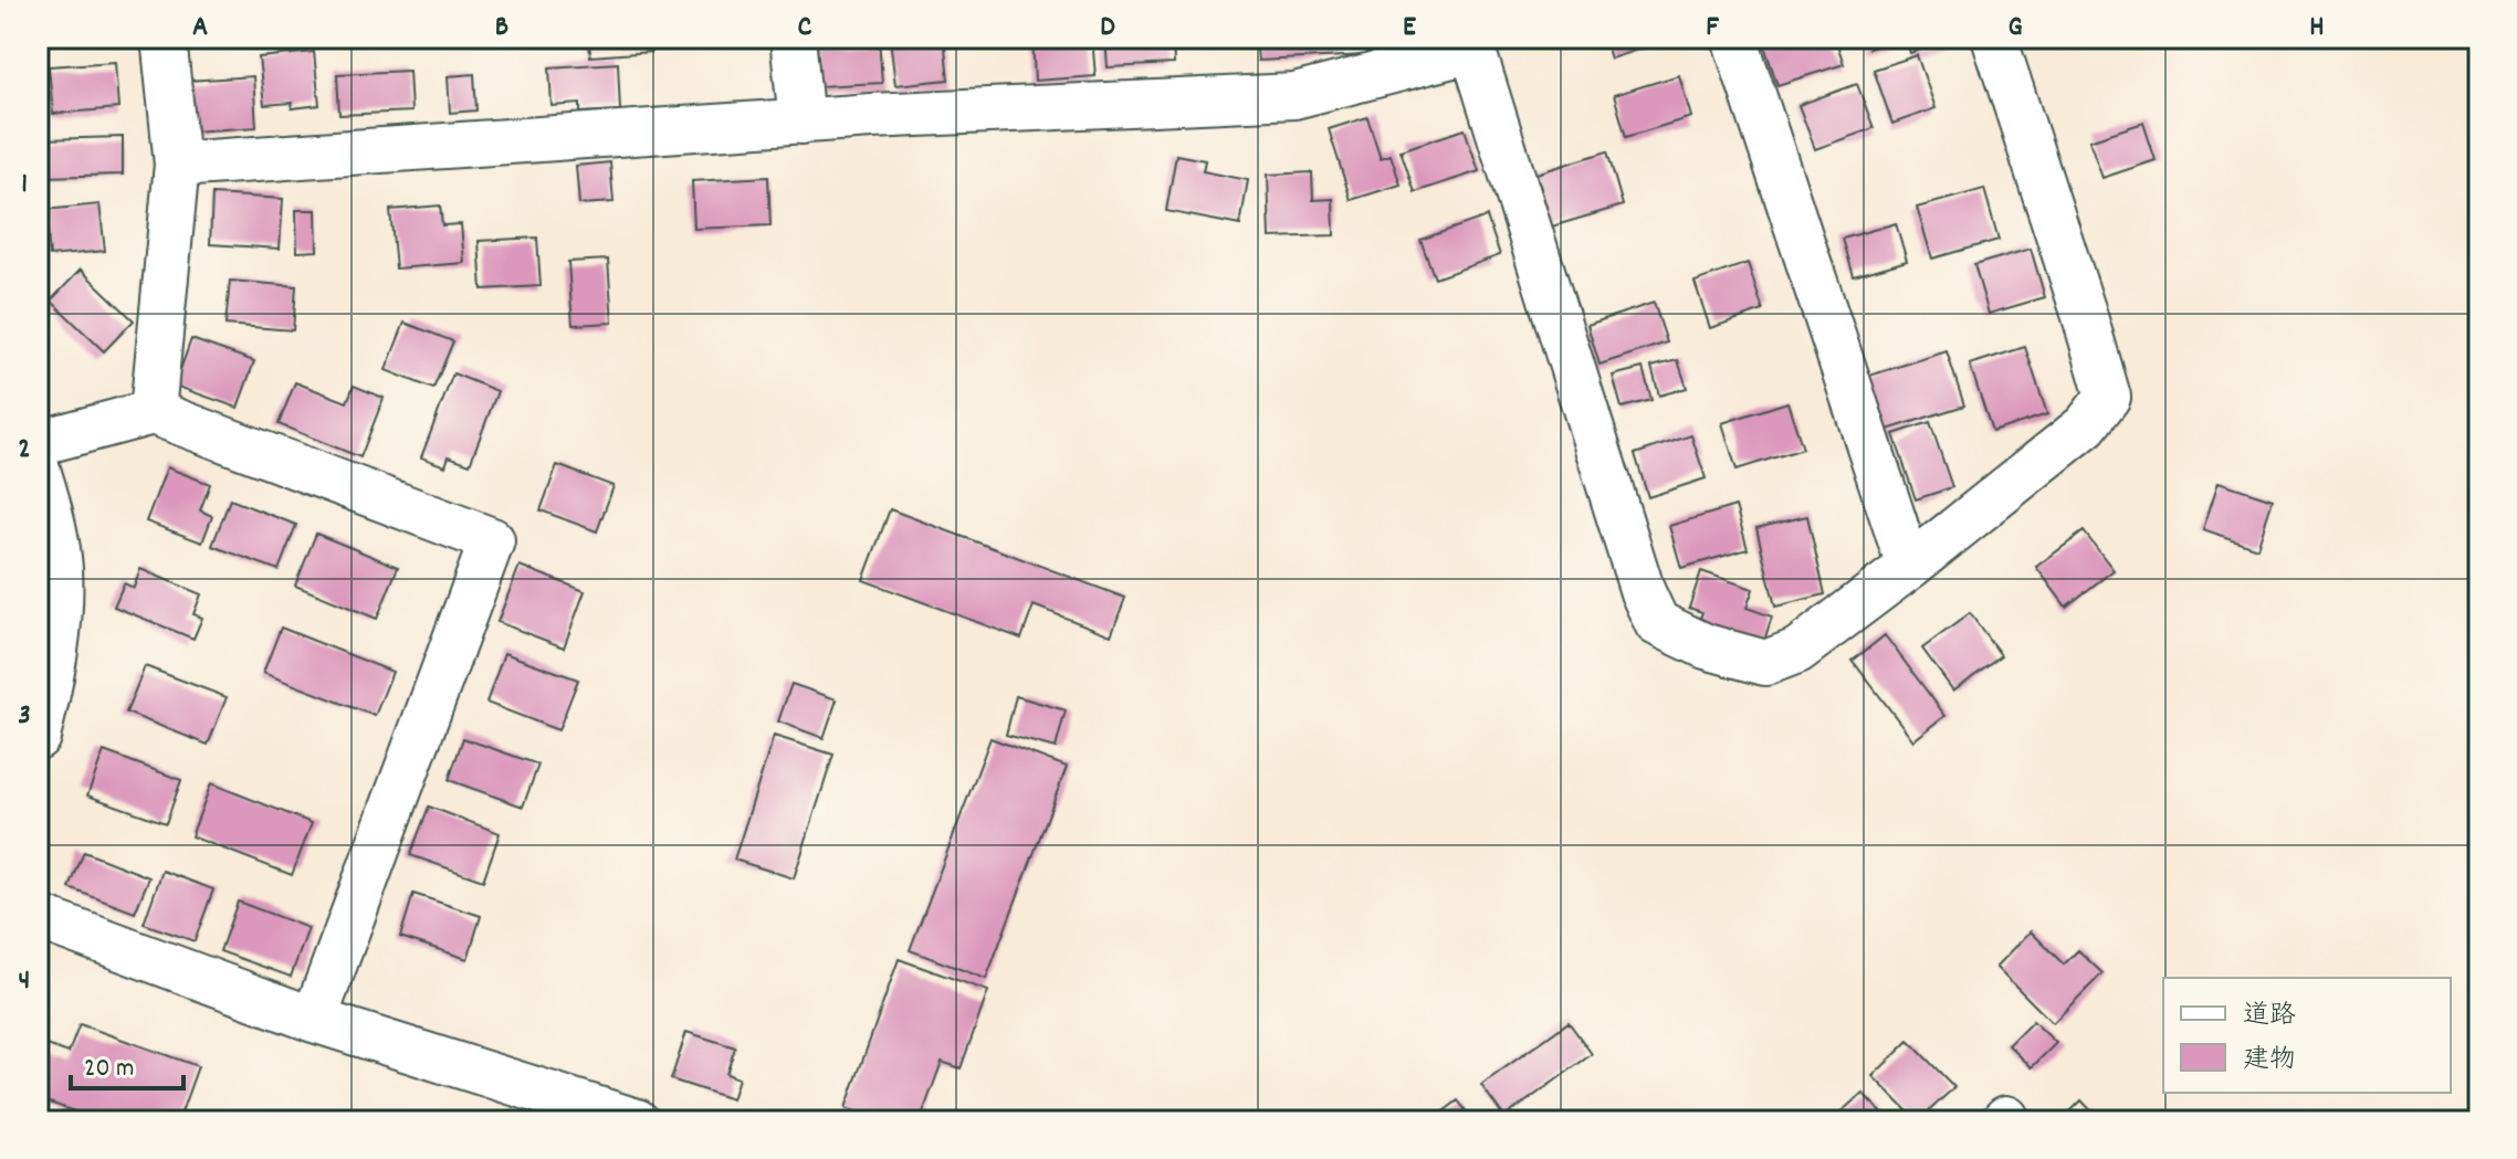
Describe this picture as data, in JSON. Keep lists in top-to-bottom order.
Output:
{
  "legend": ["道路", "建物"],
  "scale_bar": "20 m",
  "grid": {
    "columns": [
      "A",
      "B",
      "C",
      "D",
      "E",
      "F",
      "G",
      "H"
    ],
    "rows": [
      "1",
      "2",
      "3",
      "4"
    ]
  }
}
